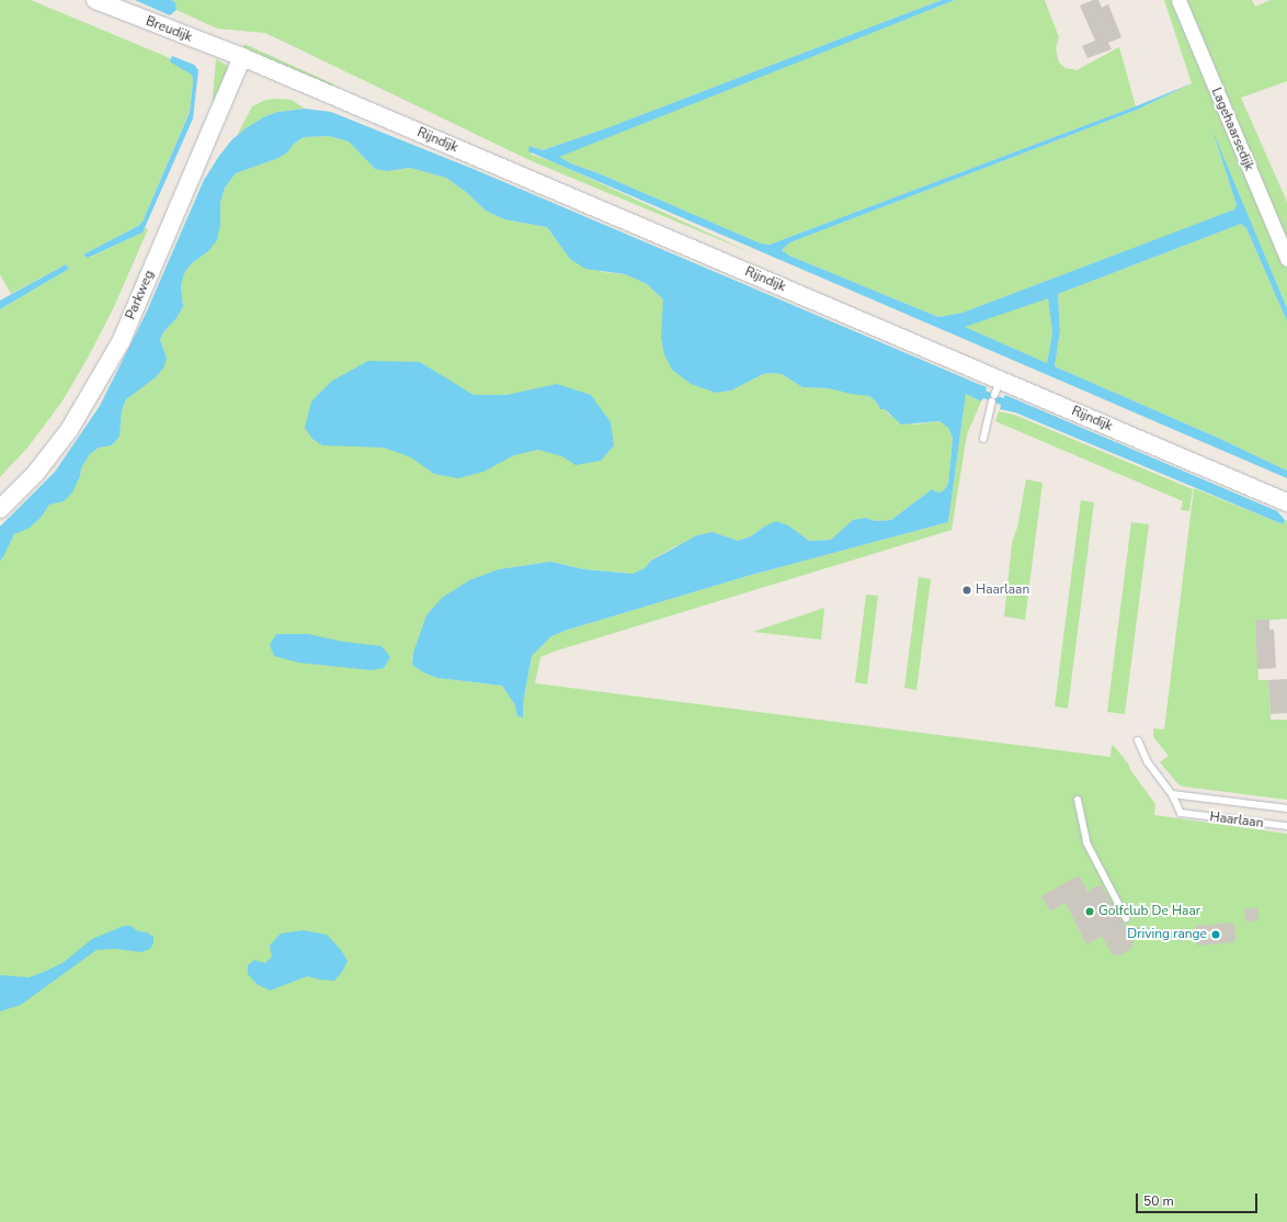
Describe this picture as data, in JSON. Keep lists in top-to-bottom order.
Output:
{
  "streets": {
    "street": [
      "Breudijk",
      "Lagehaarsedijk",
      "Rijndijk",
      "Parkweg"
    ],
    "lane": ["Haarlaan"]
  },
  "crossings": [
    ["Breudijk", "Rijndijk"],
    ["Breudijk", "Parkweg"],
    ["Rijndijk", "Parkweg"]
  ],
  "places": ["Haarlaan", "Golfclub De Haar", "Driving range"],
  "scale_bar": "50 m"
}
